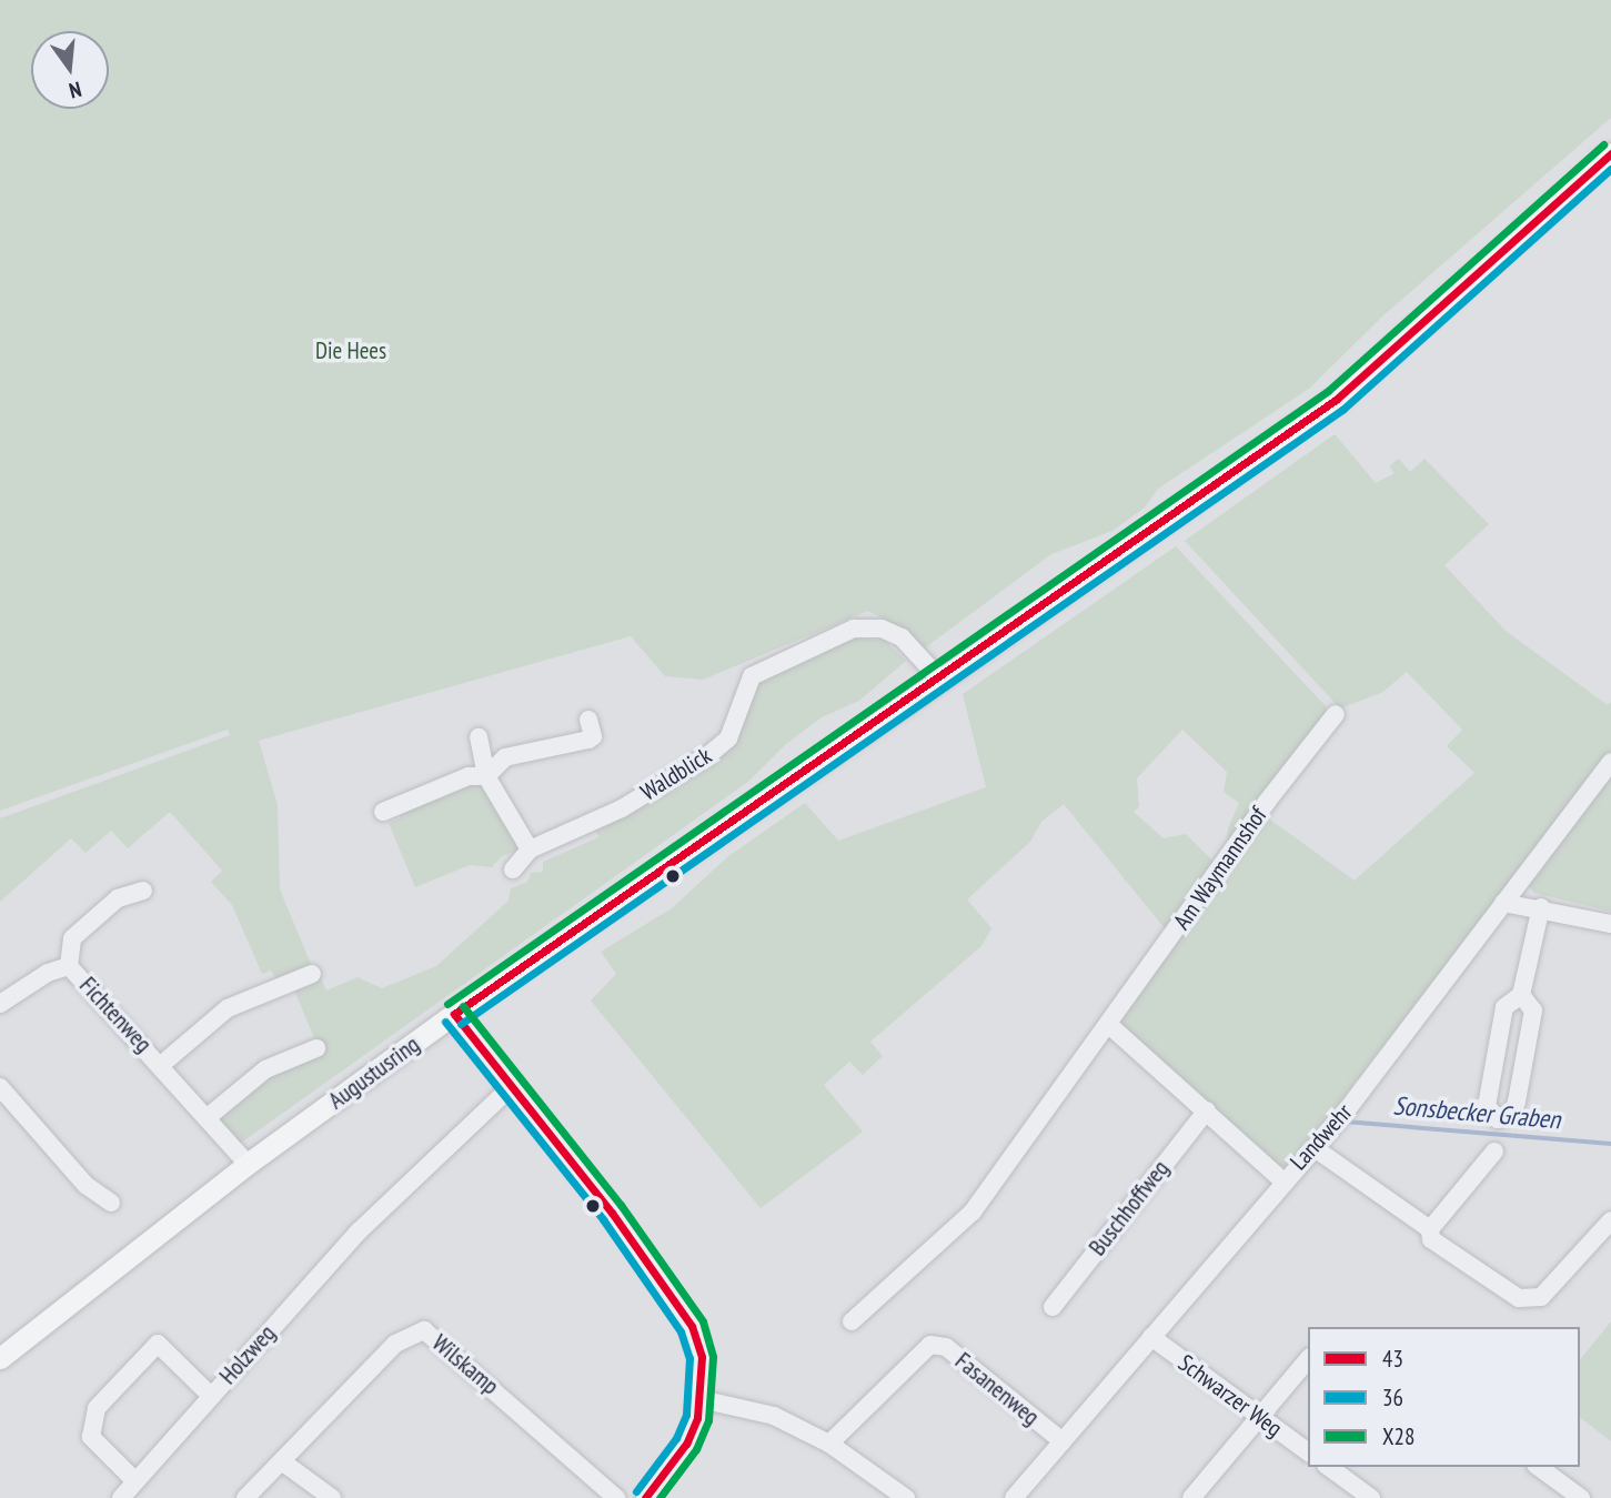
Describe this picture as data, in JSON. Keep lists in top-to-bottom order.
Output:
{
  "streets": {
    "main road": ["Augustusring"],
    "street": [
      "Waldblick",
      "Am Waymannshof",
      "Fichtenweg",
      "Landwehr",
      "Buschhoffweg",
      "Holzweg",
      "Wilskamp",
      "Fasanenweg",
      "Schwarzer Weg"
    ]
  },
  "crossings": [
    ["Waldblick", "Augustusring"],
    ["Fichtenweg", "Augustusring"],
    ["Landwehr", "Fasanenweg"],
    ["Landwehr", "Schwarzer Weg"]
  ],
  "water": ["Sonsbecker Graben"],
  "parks": ["Die Hees"],
  "lines": ["transit line X28", "transit line 43", "transit line 36"],
  "legend": ["43", "36", "X28"],
  "north": "bottom"
}
